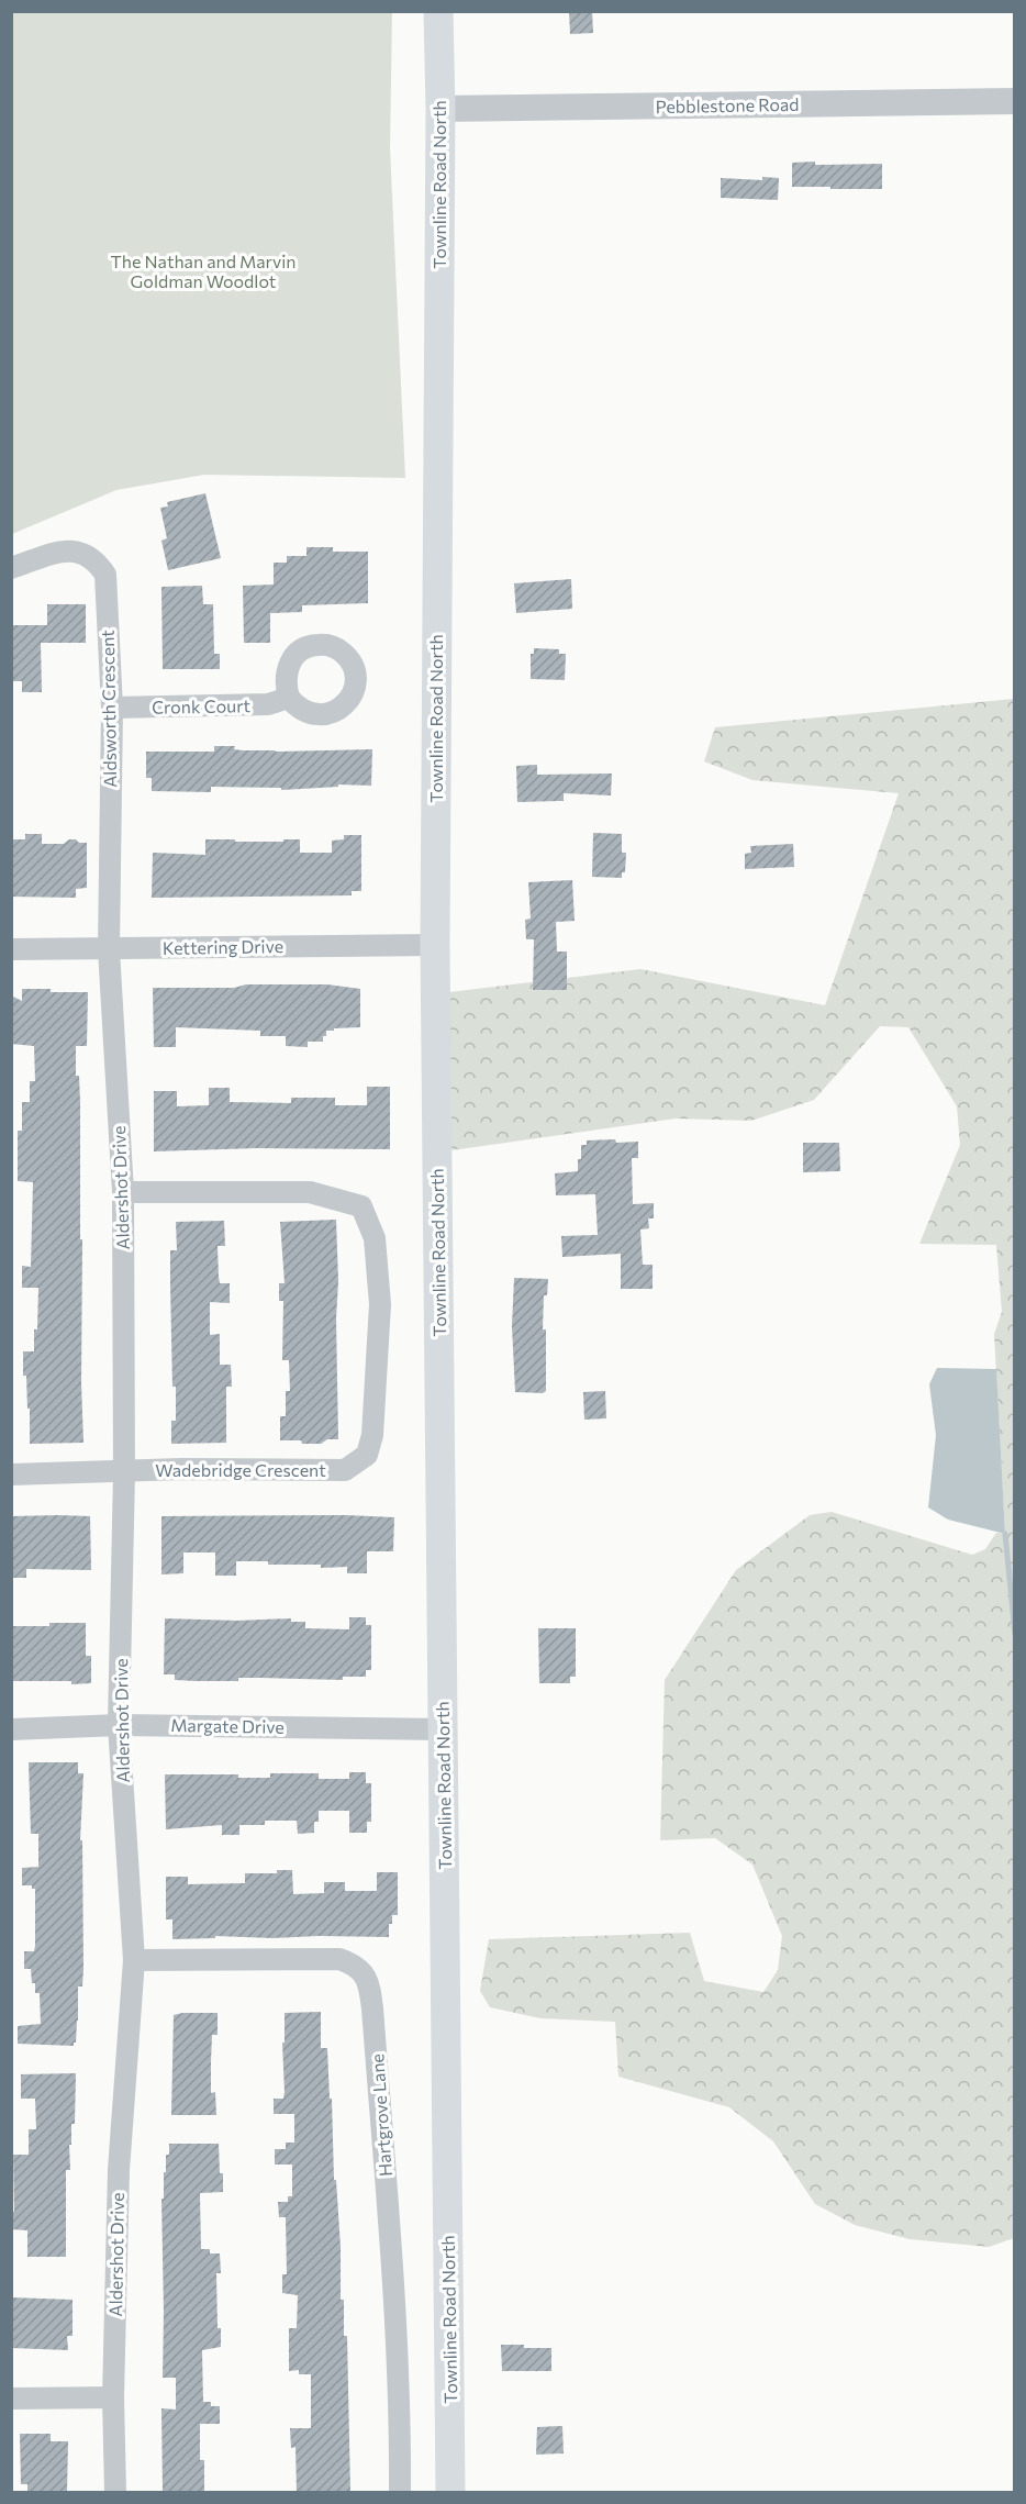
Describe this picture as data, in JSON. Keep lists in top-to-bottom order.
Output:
{
  "streets": {
    "main road": ["Townline Road North"],
    "street": [
      "Pebblestone Road",
      "Cronk Court",
      "Aldsworth Crescent",
      "Kettering Drive",
      "Aldershot Drive",
      "Wadebridge Crescent",
      "Margate Drive",
      "Hartgrove Lane"
    ]
  },
  "crossings": [
    ["Pebblestone Road", "Townline Road North"],
    ["Townline Road North", "Kettering Drive"],
    ["Townline Road North", "Margate Drive"],
    ["Cronk Court", "Aldsworth Crescent"],
    ["Aldsworth Crescent", "Kettering Drive"],
    ["Aldsworth Crescent", "Aldershot Drive"],
    ["Kettering Drive", "Aldershot Drive"],
    ["Aldershot Drive", "Wadebridge Crescent"],
    ["Aldershot Drive", "Margate Drive"],
    ["Aldershot Drive", "Hartgrove Lane"]
  ],
  "parks": ["The Nathan and Marvin Goldman Woodlot"]
}
